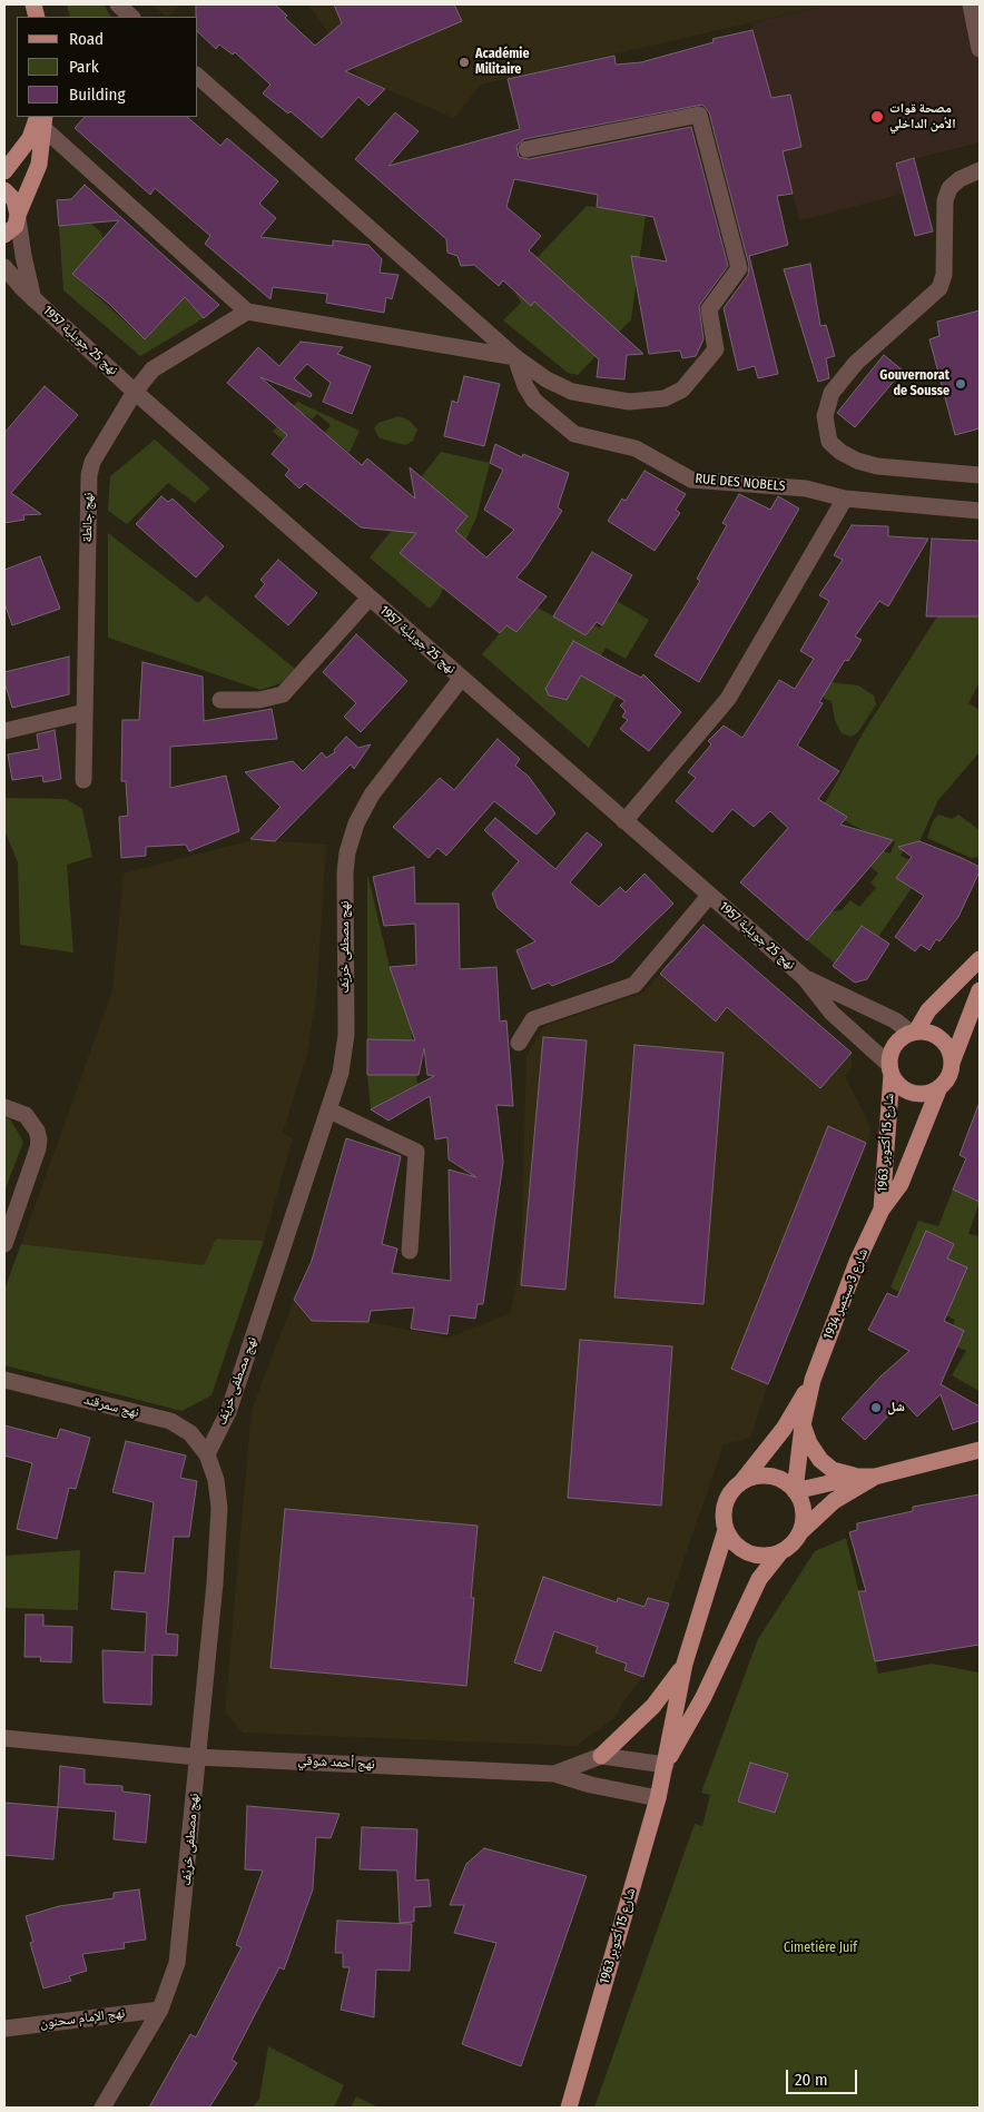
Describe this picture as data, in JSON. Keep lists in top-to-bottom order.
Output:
{
  "streets": {
    "main road": ["شارع 15 أكتوبر 1963", "شارع 3 سبتمبر 1934"],
    "street": [
      "نهج 25 جويلية 1957",
      "RUE DES NOBELS",
      "نهج جالطة",
      "نهج مصطفى خريّف",
      "نهج سمرقند",
      "نهج أحمد شوقي",
      "نهج الإمام سحنون"
    ]
  },
  "crossings": [
    ["نهج 25 جويلية 1957", "نهج جالطة"],
    ["نهج 25 جويلية 1957", "نهج مصطفى خريّف"],
    ["نهج 25 جويلية 1957", "شارع 15 أكتوبر 1963"],
    ["نهج مصطفى خريّف", "نهج سمرقند"],
    ["نهج مصطفى خريّف", "نهج أحمد شوقي"],
    ["نهج مصطفى خريّف", "نهج الإمام سحنون"],
    ["شارع 15 أكتوبر 1963", "شارع 3 سبتمبر 1934"],
    ["شارع 15 أكتوبر 1963", "نهج أحمد شوقي"]
  ],
  "parks": ["Cimetiére Juif"],
  "places": [
    "Académie Militaire",
    "مصحة قوات الأمن الداخلي",
    "Gouvernorat de Sousse",
    "شل"
  ],
  "legend": ["Road", "Park", "Building"],
  "scale_bar": "20 m"
}
